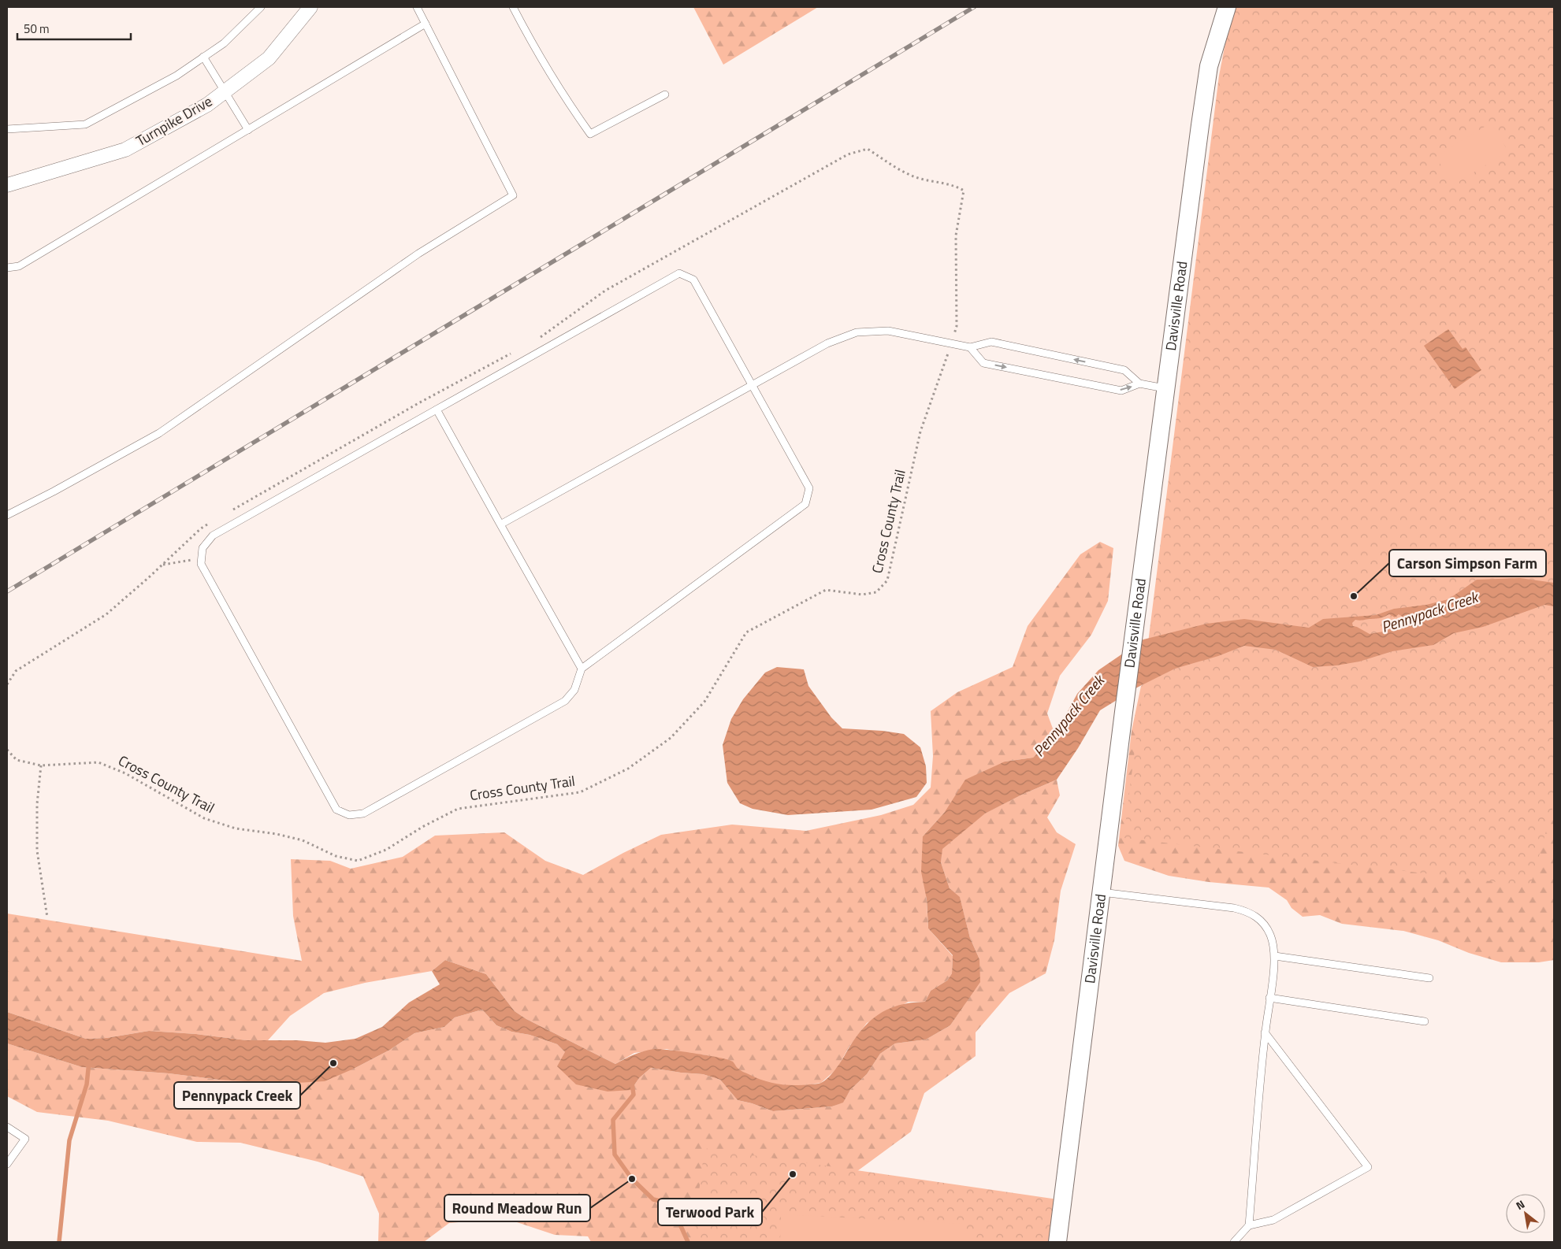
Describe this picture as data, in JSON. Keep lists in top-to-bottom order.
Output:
{
  "streets": {
    "street": ["Turnpike Drive", "Davisville Road"],
    "path": ["Cross County Trail"]
  },
  "water": ["Pennypack Creek"],
  "places": [
    "Carson Simpson Farm",
    "Pennypack Creek",
    "Terwood Park",
    "Round Meadow Run"
  ],
  "scale_bar": "50 m",
  "north": "top left"
}
